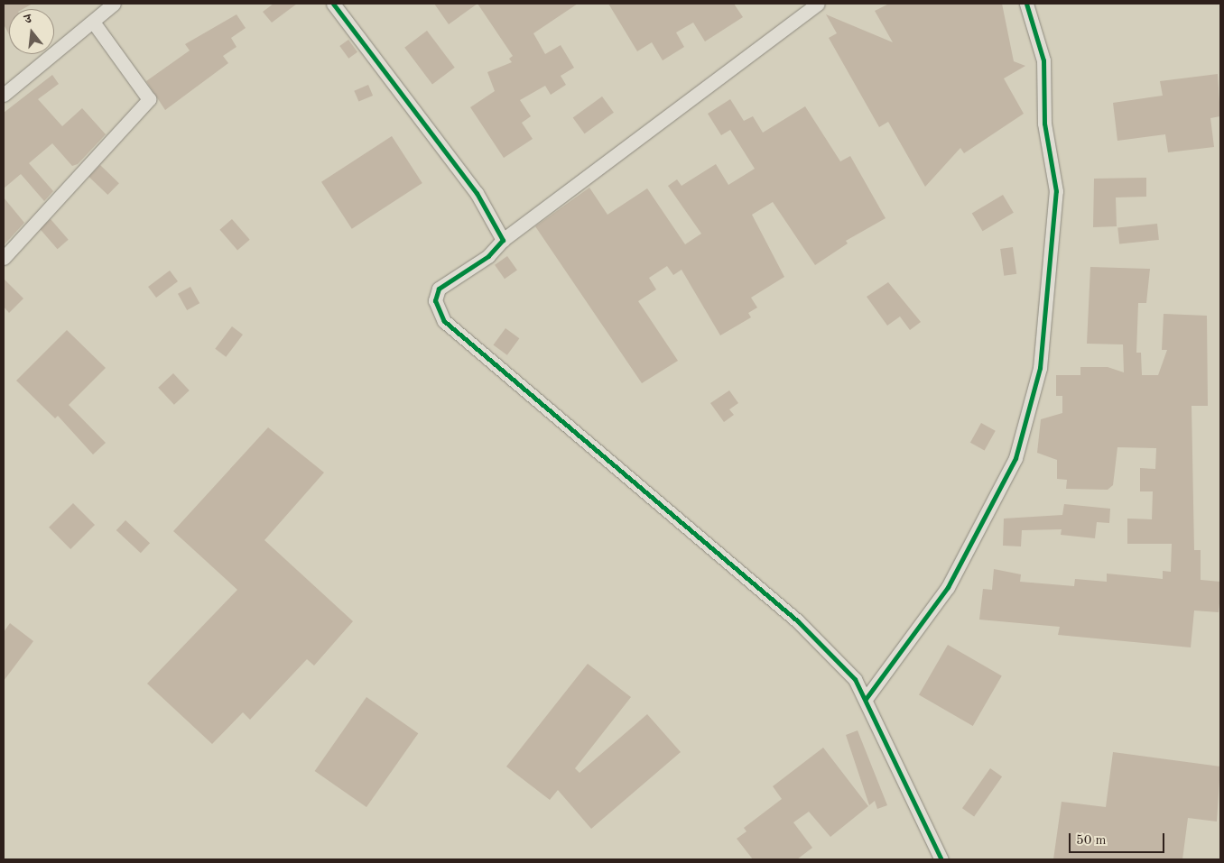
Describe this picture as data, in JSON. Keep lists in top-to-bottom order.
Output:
{
  "scale_bar": "50 m",
  "north": "top"
}
